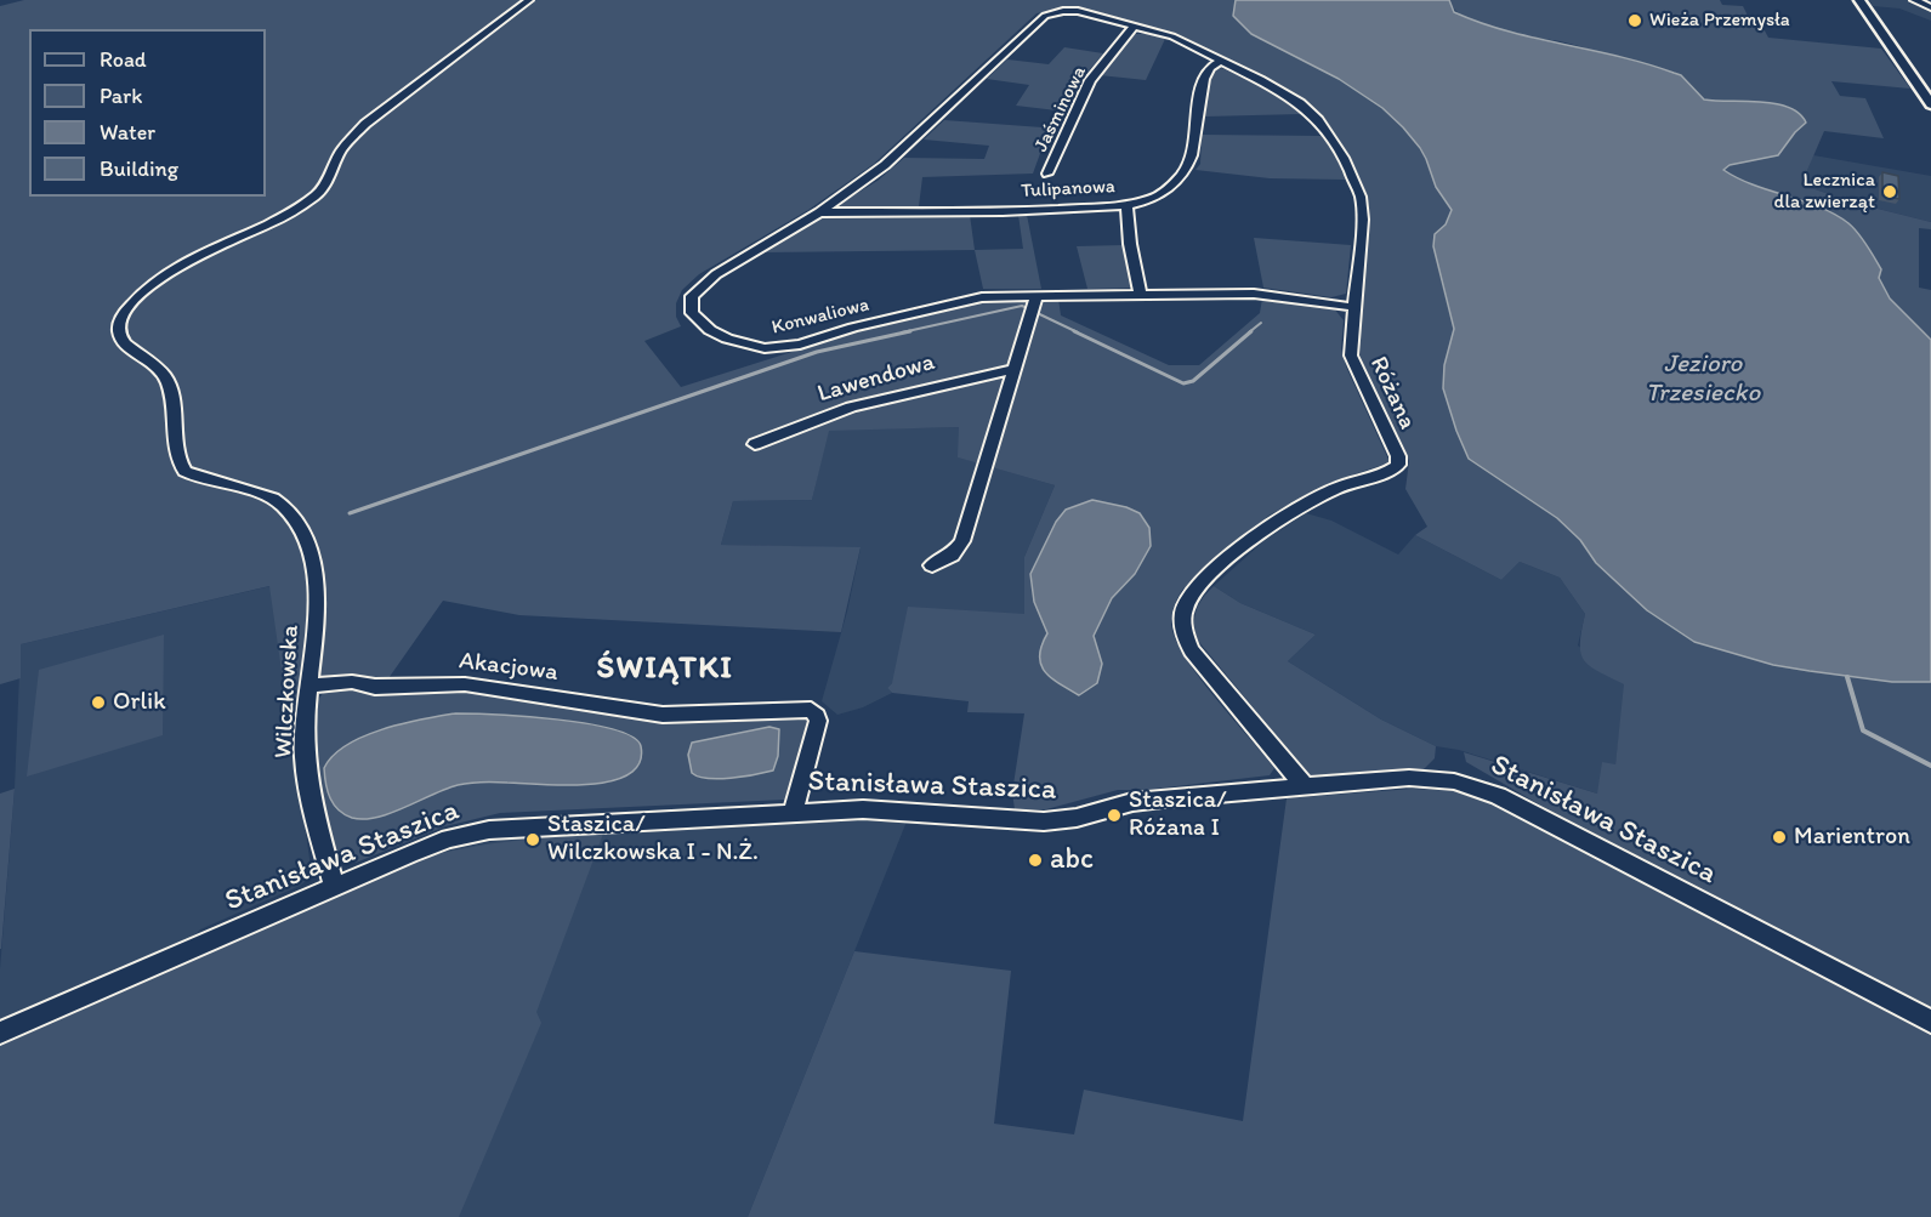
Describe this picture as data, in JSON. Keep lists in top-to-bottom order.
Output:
{
  "streets": {
    "street": [
      "Jaśminowa",
      "Tulipanowa",
      "Konwaliowa",
      "Lawendowa",
      "Różana",
      "Akacjowa",
      "Wilczkowska",
      "Stanisława Staszica"
    ]
  },
  "crossings": [
    ["Jaśminowa", "Konwaliowa"],
    ["Jaśminowa", "Różana"],
    ["Tulipanowa", "Konwaliowa"],
    ["Tulipanowa", "Różana"],
    ["Konwaliowa", "Różana"],
    ["Różana", "Stanisława Staszica"],
    ["Akacjowa", "Wilczkowska"],
    ["Akacjowa", "Stanisława Staszica"],
    ["Wilczkowska", "Stanisława Staszica"]
  ],
  "districts": ["ŚWIĄTKI"],
  "water": ["Jezioro Trzesiecko"],
  "places": [
    "Wieża Przemysła",
    "Lecznica dla zwierząt",
    "Orlik",
    "Staszica/ Różana I",
    "Marientron",
    "Staszica/ Wilczkowska I - N.Ż.",
    "abc"
  ],
  "legend": [
    "Road",
    "Park",
    "Water",
    "Building"
  ]
}
